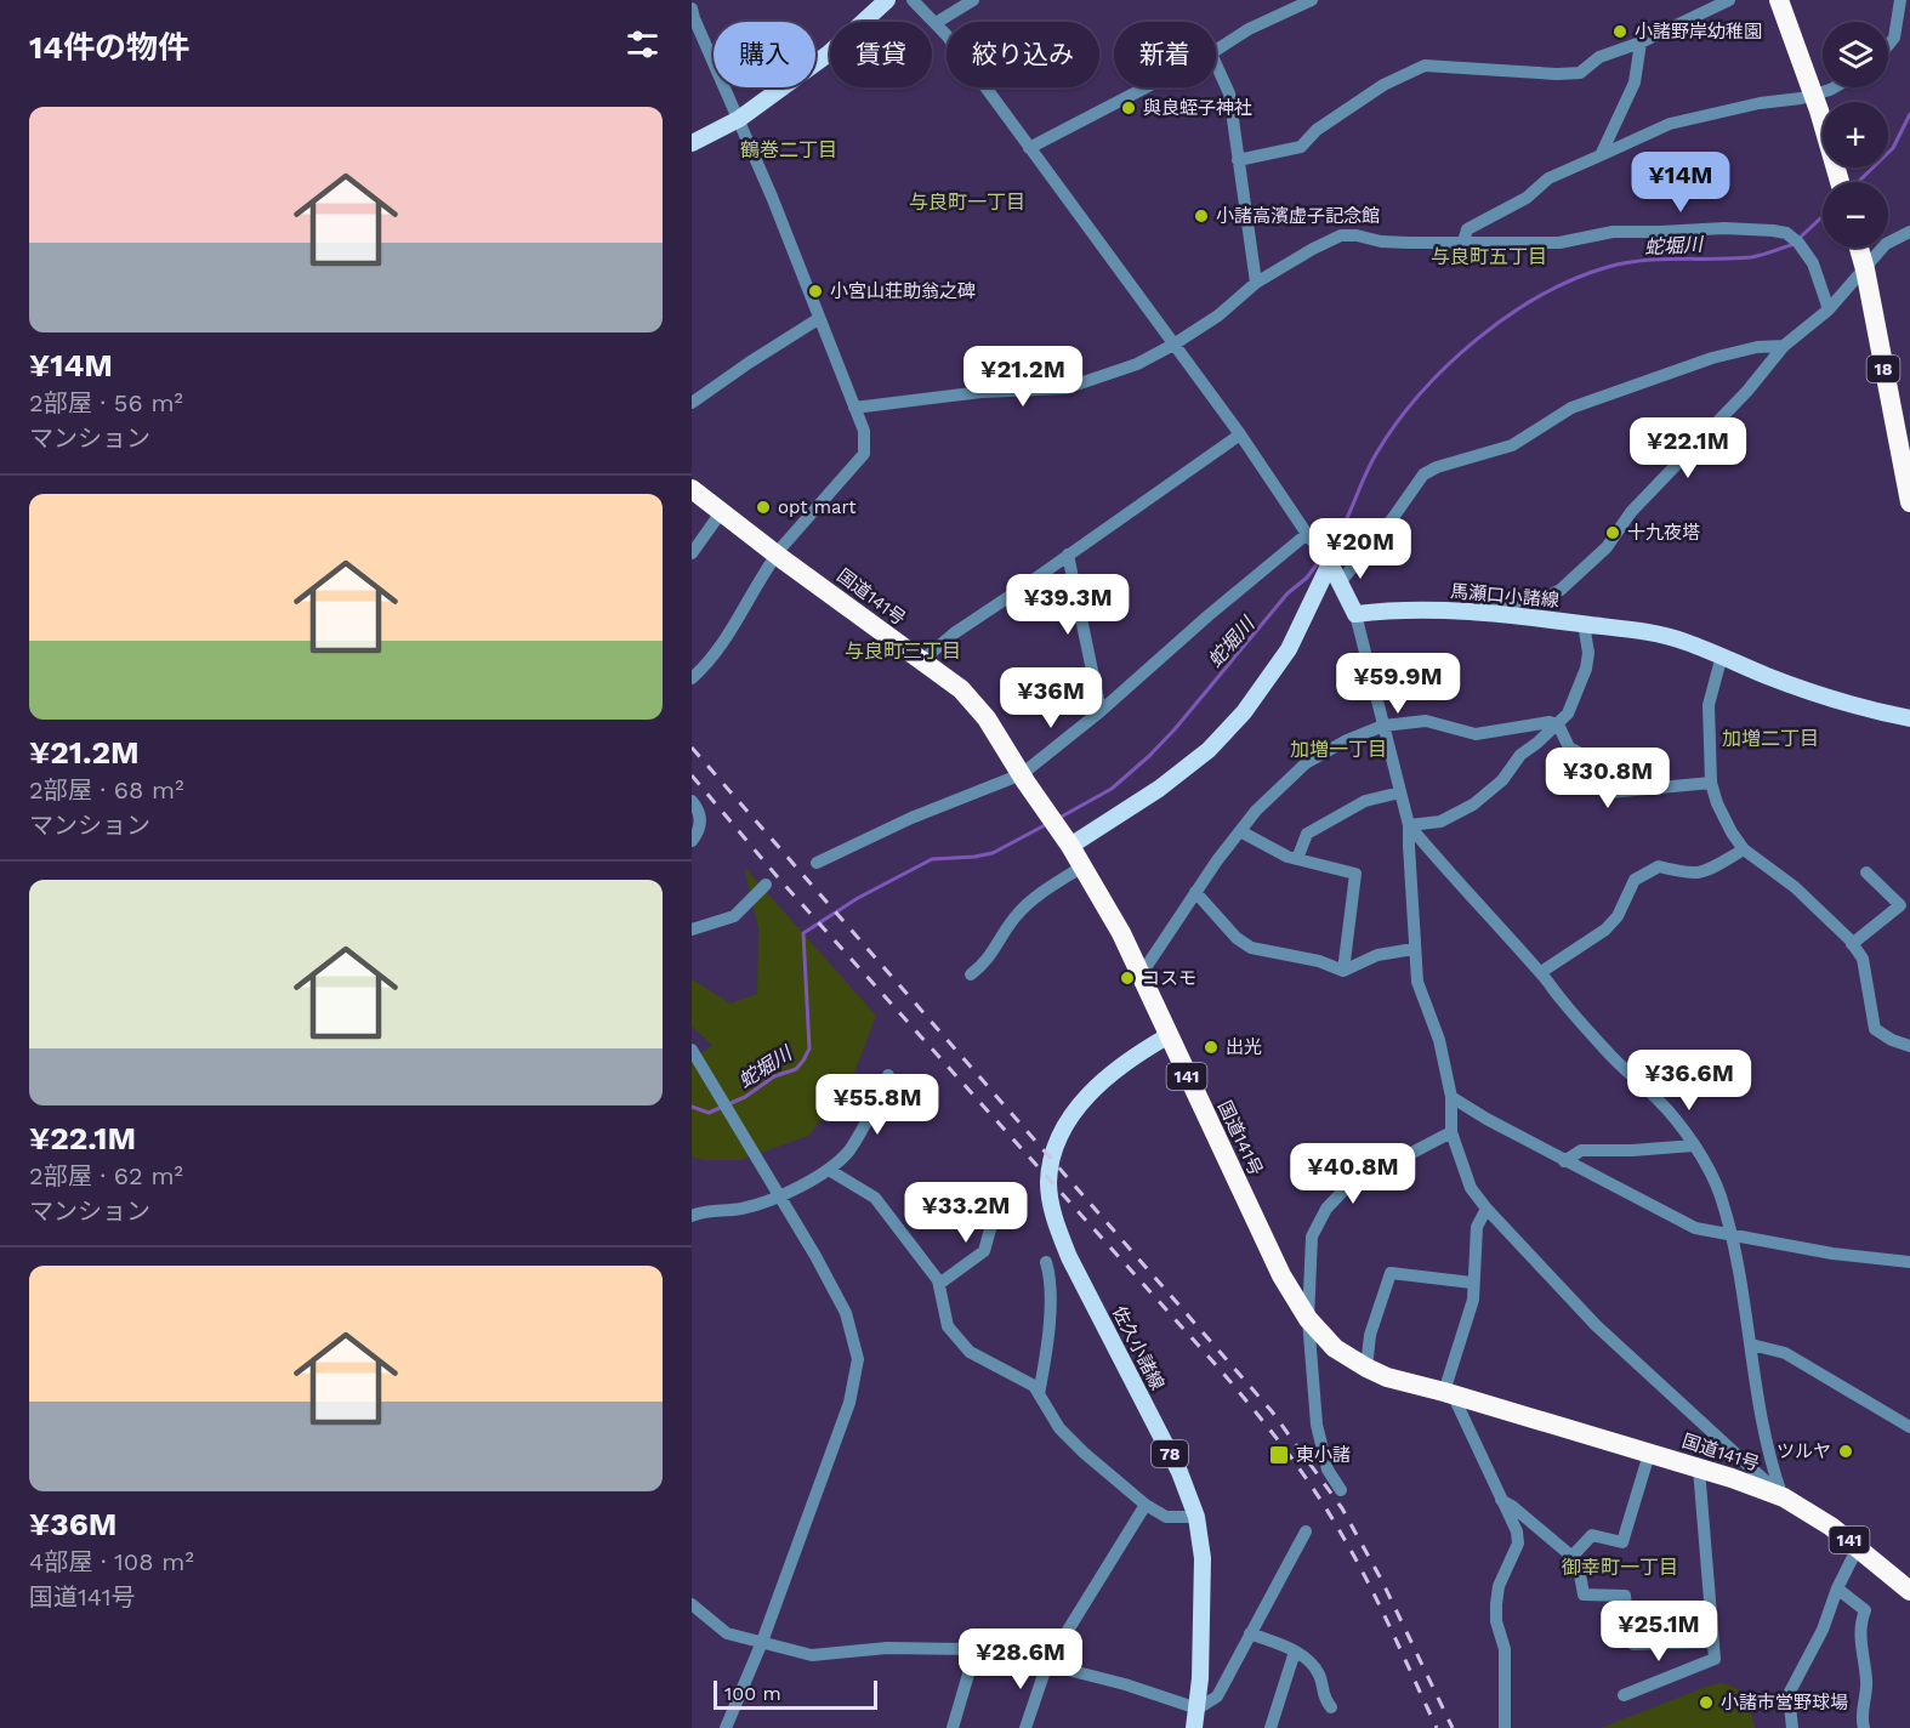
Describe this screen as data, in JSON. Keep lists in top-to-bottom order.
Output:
{
  "streets": {
    "highway": ["18", "国道141号", "141"],
    "main road": ["馬瀬口小諸線", "佐久小諸線", "78"]
  },
  "crossings": [
    ["国道141号", "佐久小諸線"]
  ],
  "districts": [
    "鶴巻二丁目",
    "与良町一丁目",
    "与良町五丁目",
    "与良町三丁目",
    "加増二丁目",
    "加増一丁目",
    "御幸町一丁目"
  ],
  "water": ["蛇堀川"],
  "places": {
    "other": [
      "小諸野岸幼稚園",
      "與良蛭子神社",
      "小諸高濱虚子記念館",
      "小宮山荘助翁之碑",
      "opt mart",
      "十九夜塔",
      "コスモ",
      "出光",
      "ツルヤ",
      "小諸市営野球場"
    ],
    "transit": ["東小諸"]
  },
  "scale_bar": "100 m",
  "page": {
    "heading": "14件の物件",
    "map_buttons": ["+", "−"],
    "chip": [
      "購入",
      "賃貸",
      "絞り込み",
      "新着"
    ],
    "list": [
      {
        "name": "¥14M",
        "note": "2部屋 · 56 m² · マンション"
      },
      {
        "name": "¥21.2M",
        "note": "2部屋 · 68 m² · マンション"
      },
      {
        "name": "¥22.1M",
        "note": "2部屋 · 62 m² · マンション"
      },
      {
        "name": "¥36M",
        "note": "4部屋 · 108 m² · 国道141号"
      }
    ],
    "price": [
      "¥14M",
      "¥21.2M",
      "¥22.1M",
      "¥20M",
      "¥39.3M",
      "¥59.9M",
      "¥36M",
      "¥30.8M",
      "¥36.6M",
      "¥55.8M",
      "¥40.8M",
      "¥33.2M",
      "¥25.1M",
      "¥28.6M"
    ],
    "scale": "100 m"
  }
}
